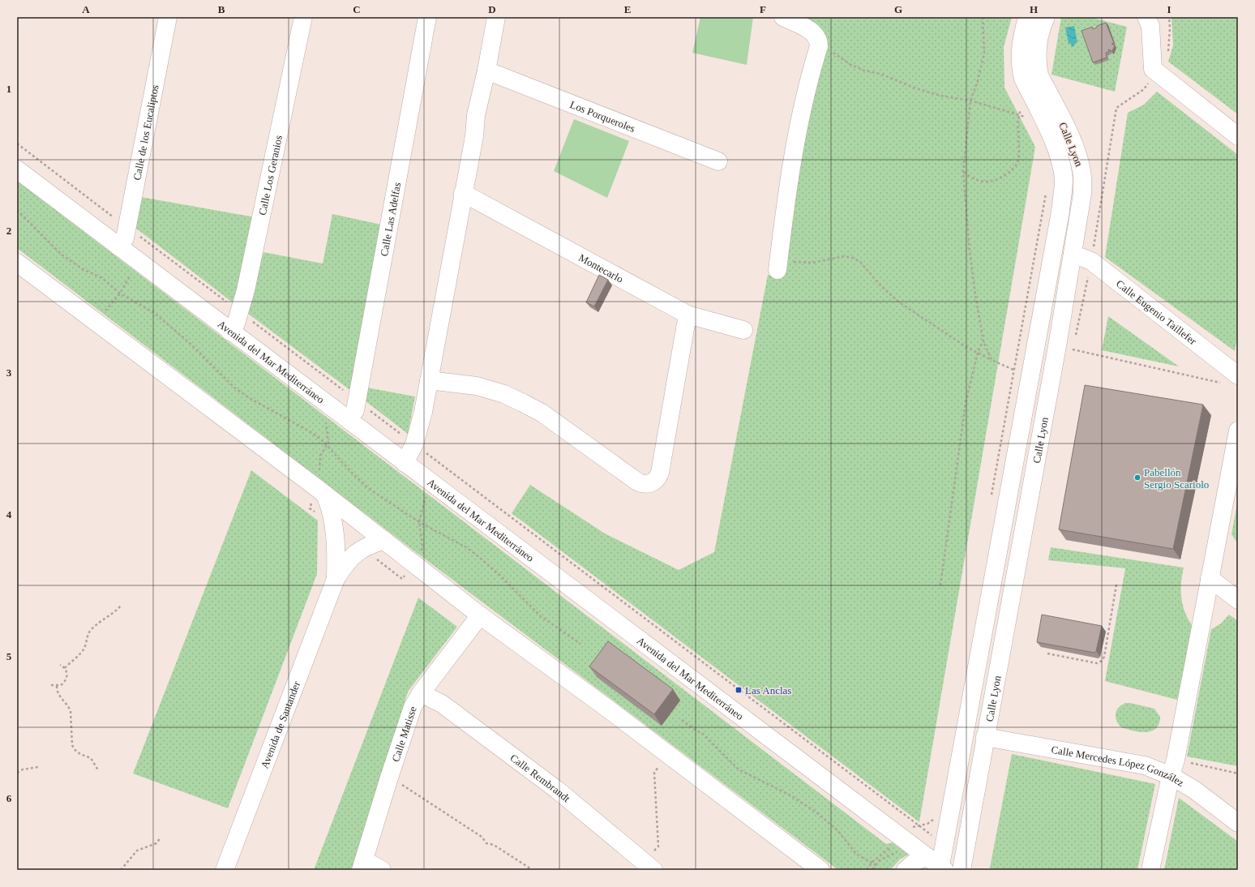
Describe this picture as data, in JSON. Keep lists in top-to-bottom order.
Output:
{
  "streets": {
    "street": [
      "Los Porqueroles",
      "Calle de los Eucaliptos",
      "Calle Lyon",
      "Calle Los Geranios",
      "Calle Las Adelfas",
      "Montecarlo",
      "Calle Eugenio Taillefer",
      "Avenida del Mar Mediterráneo",
      "Avenida de Santander",
      "Calle Matisse",
      "Calle Mercedes López González",
      "Calle Rembrandt"
    ]
  },
  "crossings": [
    ["Calle de los Eucaliptos", "Avenida del Mar Mediterráneo"],
    ["Calle Lyon", "Calle Eugenio Taillefer"],
    ["Calle Lyon", "Avenida del Mar Mediterráneo"],
    ["Calle Lyon", "Calle Mercedes López González"],
    ["Calle Los Geranios", "Avenida del Mar Mediterráneo"],
    ["Calle Las Adelfas", "Avenida del Mar Mediterráneo"],
    ["Calle Matisse", "Calle Rembrandt"]
  ],
  "places": {
    "other": ["Pabellón Sergio Scariolo"],
    "transit": ["Las Anclas"]
  },
  "grid": {
    "columns": [
      "A",
      "B",
      "C",
      "D",
      "E",
      "F",
      "G",
      "H",
      "I"
    ],
    "rows": [
      "1",
      "2",
      "3",
      "4",
      "5",
      "6"
    ]
  }
}
